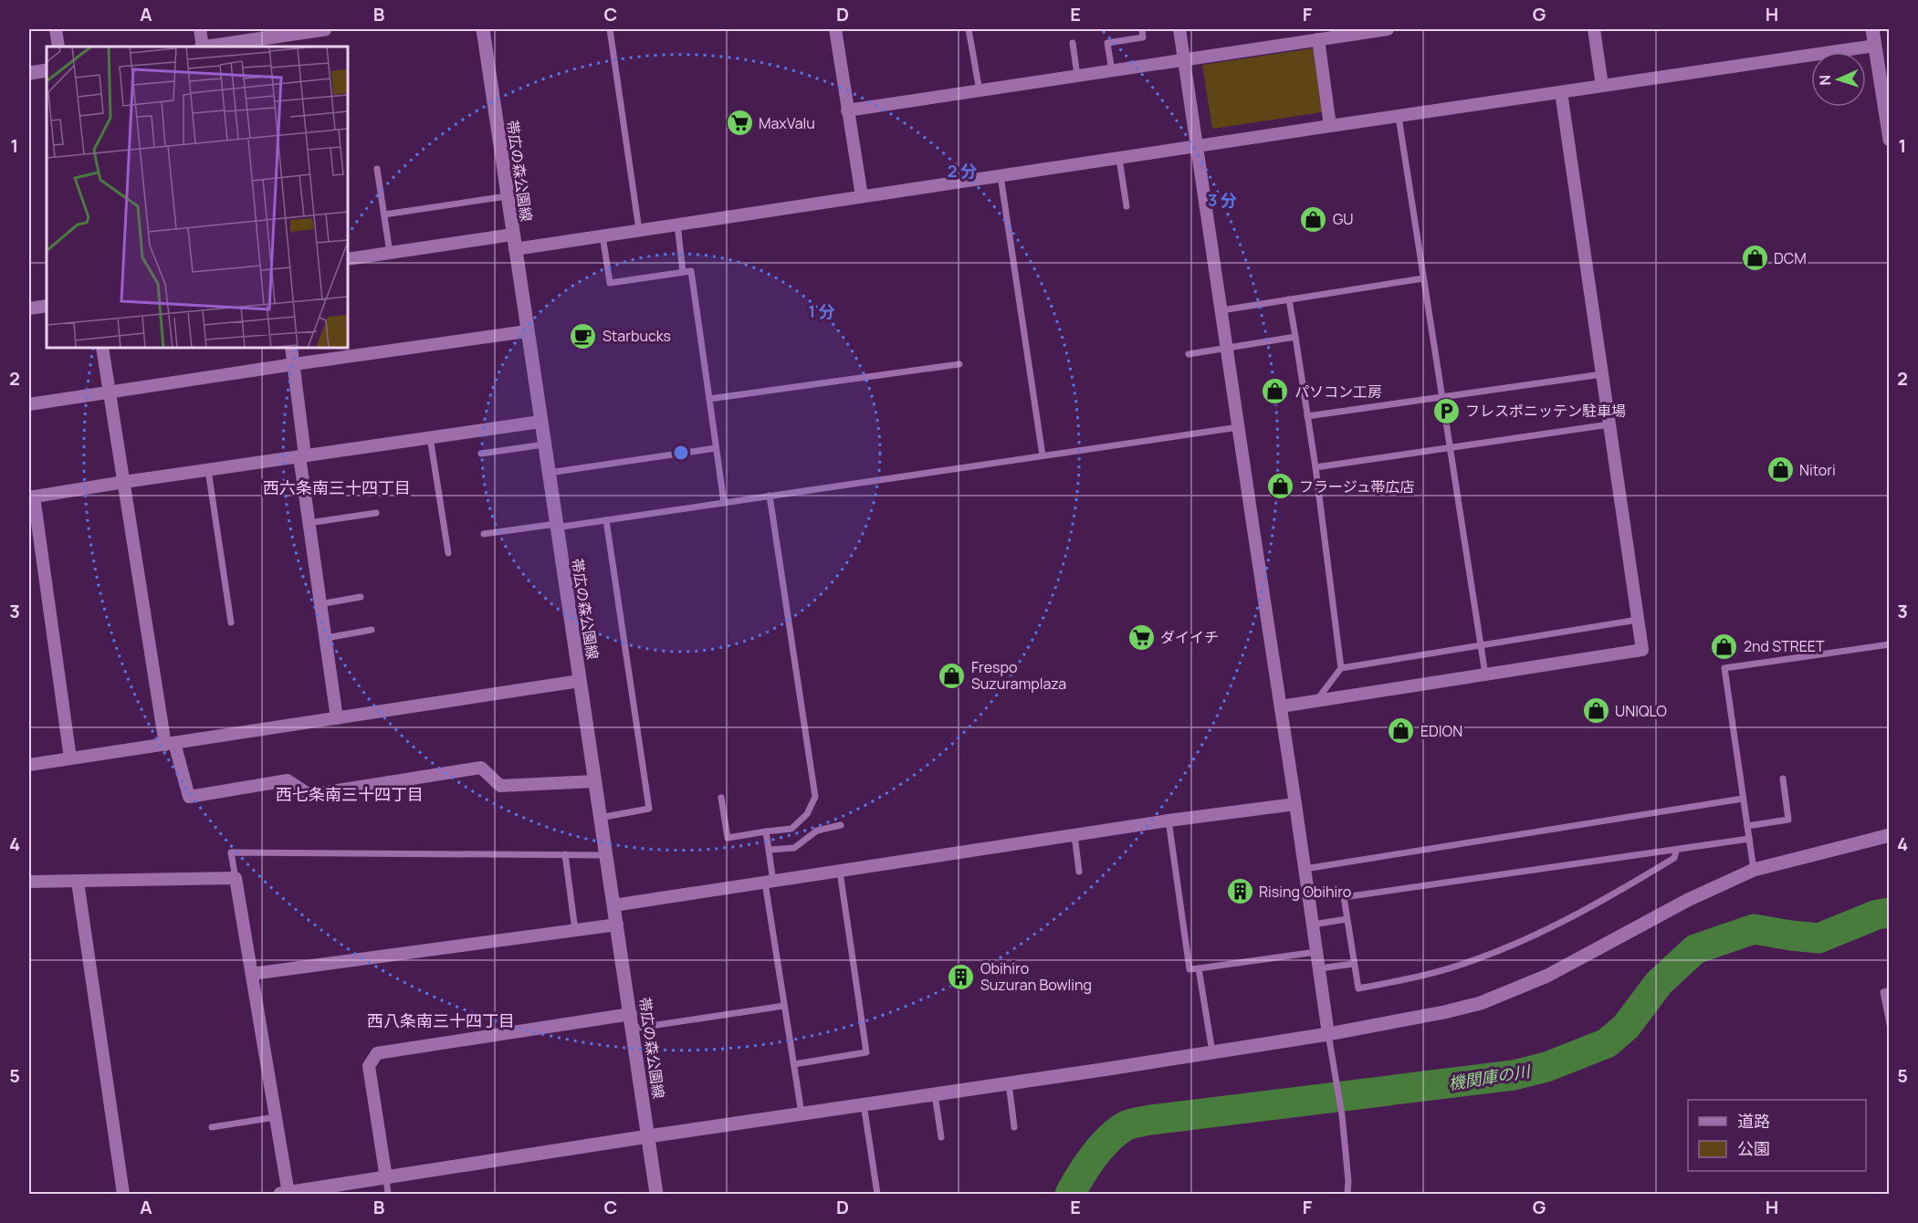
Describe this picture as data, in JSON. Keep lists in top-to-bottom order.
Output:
{
  "streets": {
    "street": ["帯広の森公園線"]
  },
  "districts": ["西六条南三十四丁目", "西七条南三十四丁目", "西八条南三十四丁目"],
  "water": ["機関庫の川"],
  "places": {
    "supermarket": ["MaxValu", "ダイイチ"],
    "shop": [
      "GU",
      "DCM",
      "パソコン工房",
      "Nitori",
      "フラージュ帯広店",
      "2nd STREET",
      "Frespo Suzuramplaza",
      "UNIQLO",
      "EDION"
    ],
    "cafe": ["Starbucks"],
    "parking": ["フレスポニッテン駐車場"],
    "building": ["Rising Obihiro", "Obihiro Suzuran Bowling"]
  },
  "legend": ["道路", "公園"],
  "north": "left",
  "grid": {
    "columns": [
      "A",
      "B",
      "C",
      "D",
      "E",
      "F",
      "G",
      "H"
    ],
    "rows": [
      "1",
      "2",
      "3",
      "4",
      "5"
    ]
  },
  "rings": ["2 分", "3 分", "1 分"]
}
